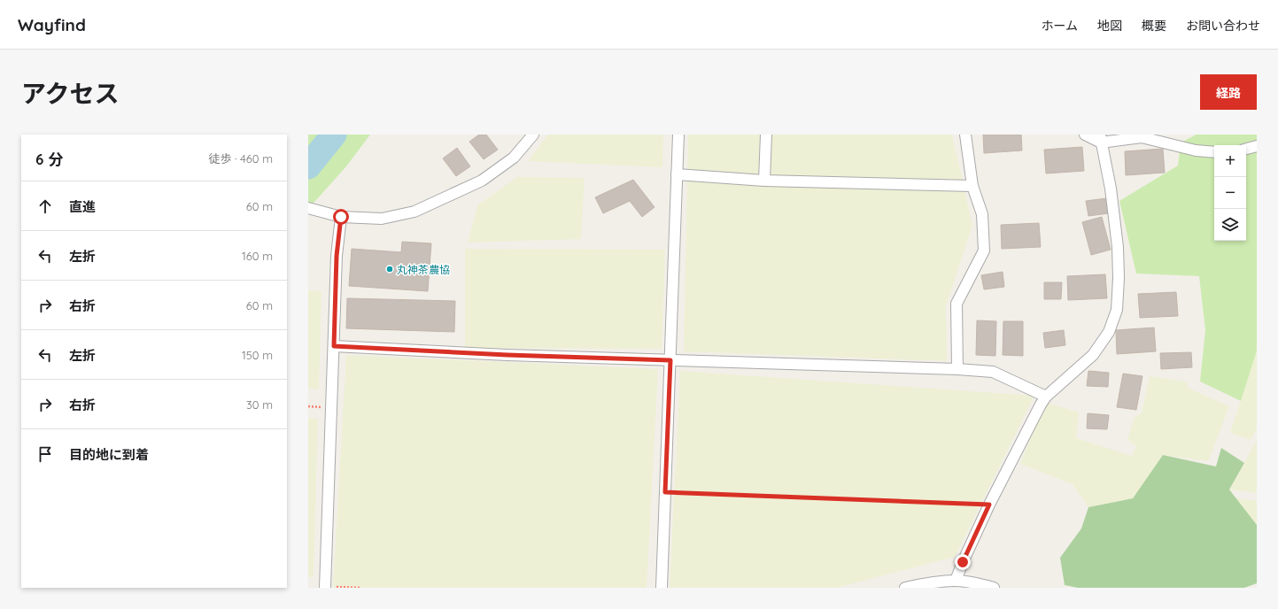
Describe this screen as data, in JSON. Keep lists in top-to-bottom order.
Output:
{
  "places": ["丸神茶農協"],
  "page": {
    "header": "Wayfind",
    "nav": [
      "ホーム",
      "地図",
      "概要",
      "お問い合わせ"
    ],
    "title": "アクセス",
    "buttons": "経路",
    "heading": ["6 分", "徒歩 · 460 m"],
    "map_buttons": ["+", "−"],
    "list": [
      ["直進", "60 m"],
      ["左折", "160 m"],
      ["右折", "60 m"],
      ["左折", "150 m"],
      ["右折", "30 m"],
      "目的地に到着"
    ]
  }
}
